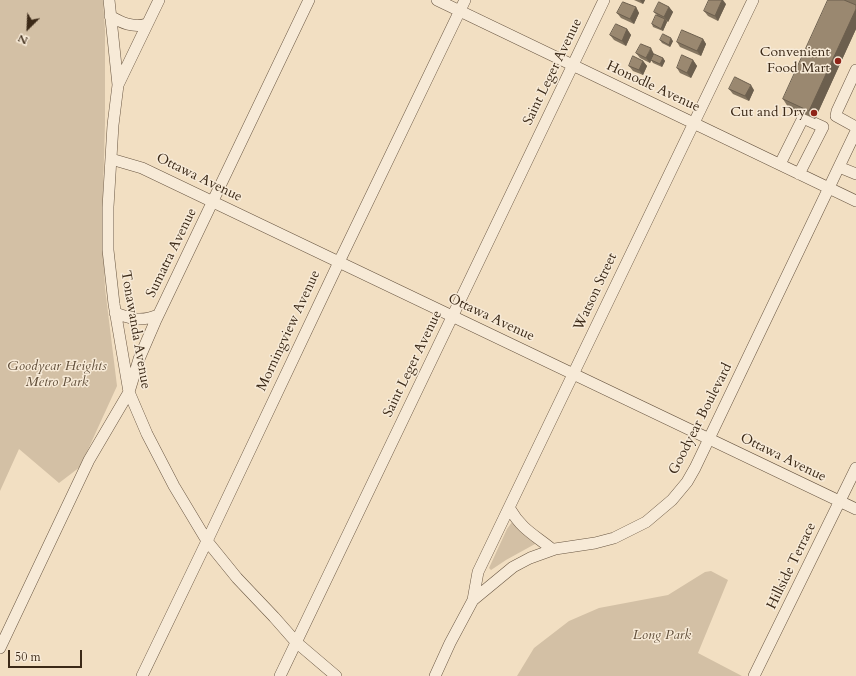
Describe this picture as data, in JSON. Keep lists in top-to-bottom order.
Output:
{
  "streets": {
    "street": [
      "Saint Leger Avenue",
      "Honodle Avenue",
      "Ottawa Avenue",
      "Sumatra Avenue",
      "Watson Street",
      "Tonawanda Avenue",
      "Morningview Avenue",
      "Goodyear Boulevard",
      "Hillside Terrace"
    ]
  },
  "crossings": [
    ["Saint Leger Avenue", "Honodle Avenue"],
    ["Saint Leger Avenue", "Ottawa Avenue"],
    ["Saint Leger Avenue", "Tonawanda Avenue"],
    ["Honodle Avenue", "Watson Street"],
    ["Honodle Avenue", "Morningview Avenue"],
    ["Honodle Avenue", "Goodyear Boulevard"],
    ["Ottawa Avenue", "Sumatra Avenue"],
    ["Ottawa Avenue", "Watson Street"],
    ["Ottawa Avenue", "Tonawanda Avenue"],
    ["Ottawa Avenue", "Morningview Avenue"],
    ["Ottawa Avenue", "Goodyear Boulevard"],
    ["Ottawa Avenue", "Hillside Terrace"],
    ["Sumatra Avenue", "Tonawanda Avenue"],
    ["Watson Street", "Goodyear Boulevard"],
    ["Tonawanda Avenue", "Morningview Avenue"]
  ],
  "parks": ["Goodyear Heights Metro Park", "Long Park"],
  "places": ["Convenient Food Mart", "Cut and Dry"],
  "scale_bar": "50 m",
  "north": "bottom left"
}
